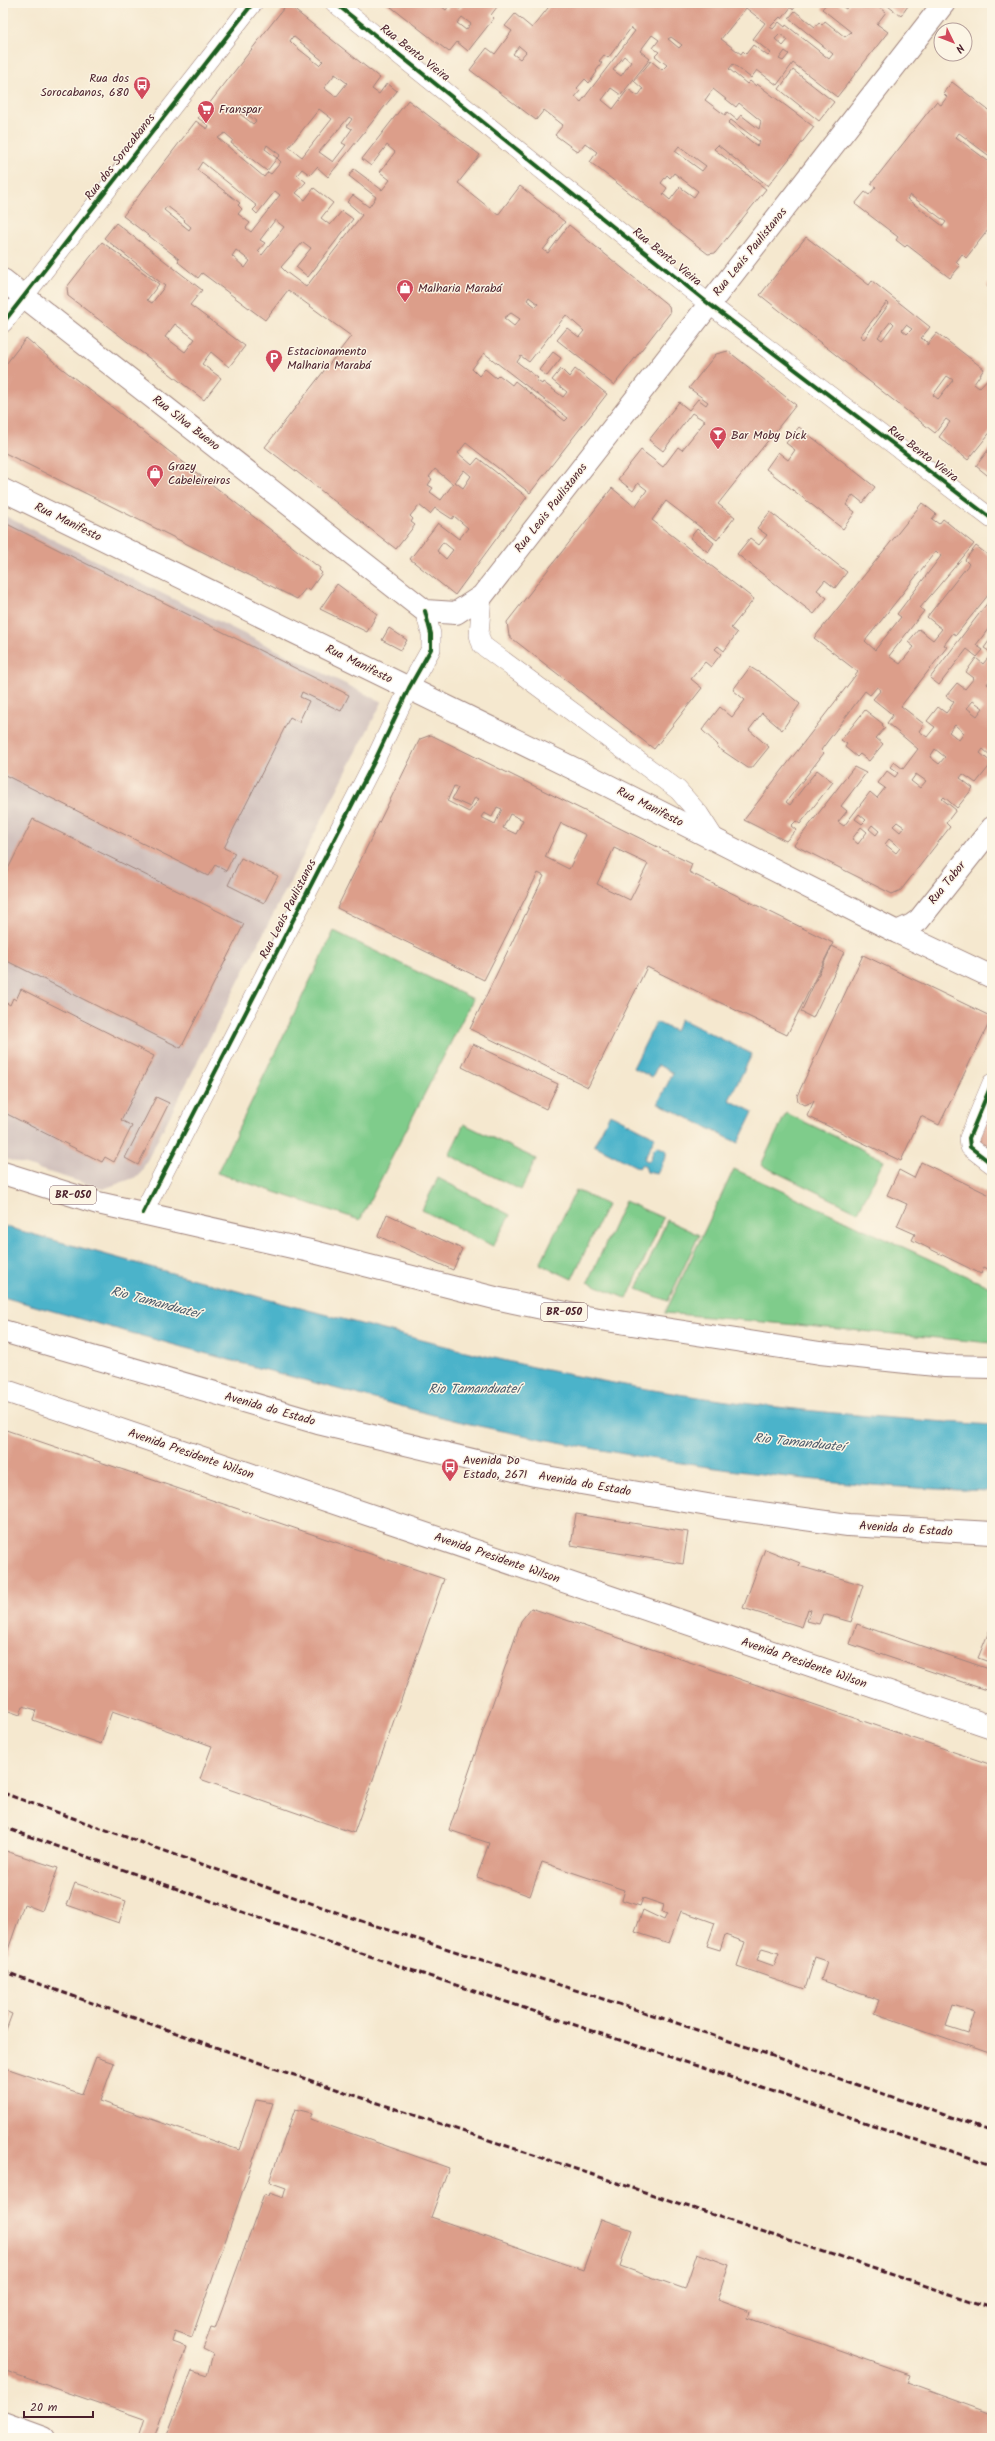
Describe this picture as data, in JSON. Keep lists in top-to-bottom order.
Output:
{
  "streets": {
    "main road": [
      "Rua Leais Paulistanos",
      "Rua Silva Bueno",
      "Rua Manifesto",
      "Rua Tabor",
      "BR-050",
      "Avenida do Estado",
      "Avenida Presidente Wilson"
    ],
    "street": ["Rua Bento Vieira", "Rua dos Sorocabanos"]
  },
  "crossings": [
    ["Rua Bento Vieira", "Rua Leais Paulistanos"],
    ["Rua dos Sorocabanos", "Rua Silva Bueno"],
    ["Rua Leais Paulistanos", "Rua Silva Bueno"],
    ["Rua Leais Paulistanos", "Rua Manifesto"],
    ["Rua Leais Paulistanos", "BR-050"],
    ["Rua Manifesto", "Rua Tabor"]
  ],
  "water": ["Rio Tamanduateí"],
  "places": {
    "bus stop": ["Rua dos Sorocabanos, 680", "Avenida Do Estado, 2671"],
    "supermarket": ["Franspar"],
    "shop": ["Malharia Marabá", "Grazy Cabeleireiros"],
    "parking": ["Estacionamento Malharia Marabá"],
    "bar": ["Bar Moby Dick"]
  },
  "scale_bar": "20 m",
  "north": "bottom right"
}
